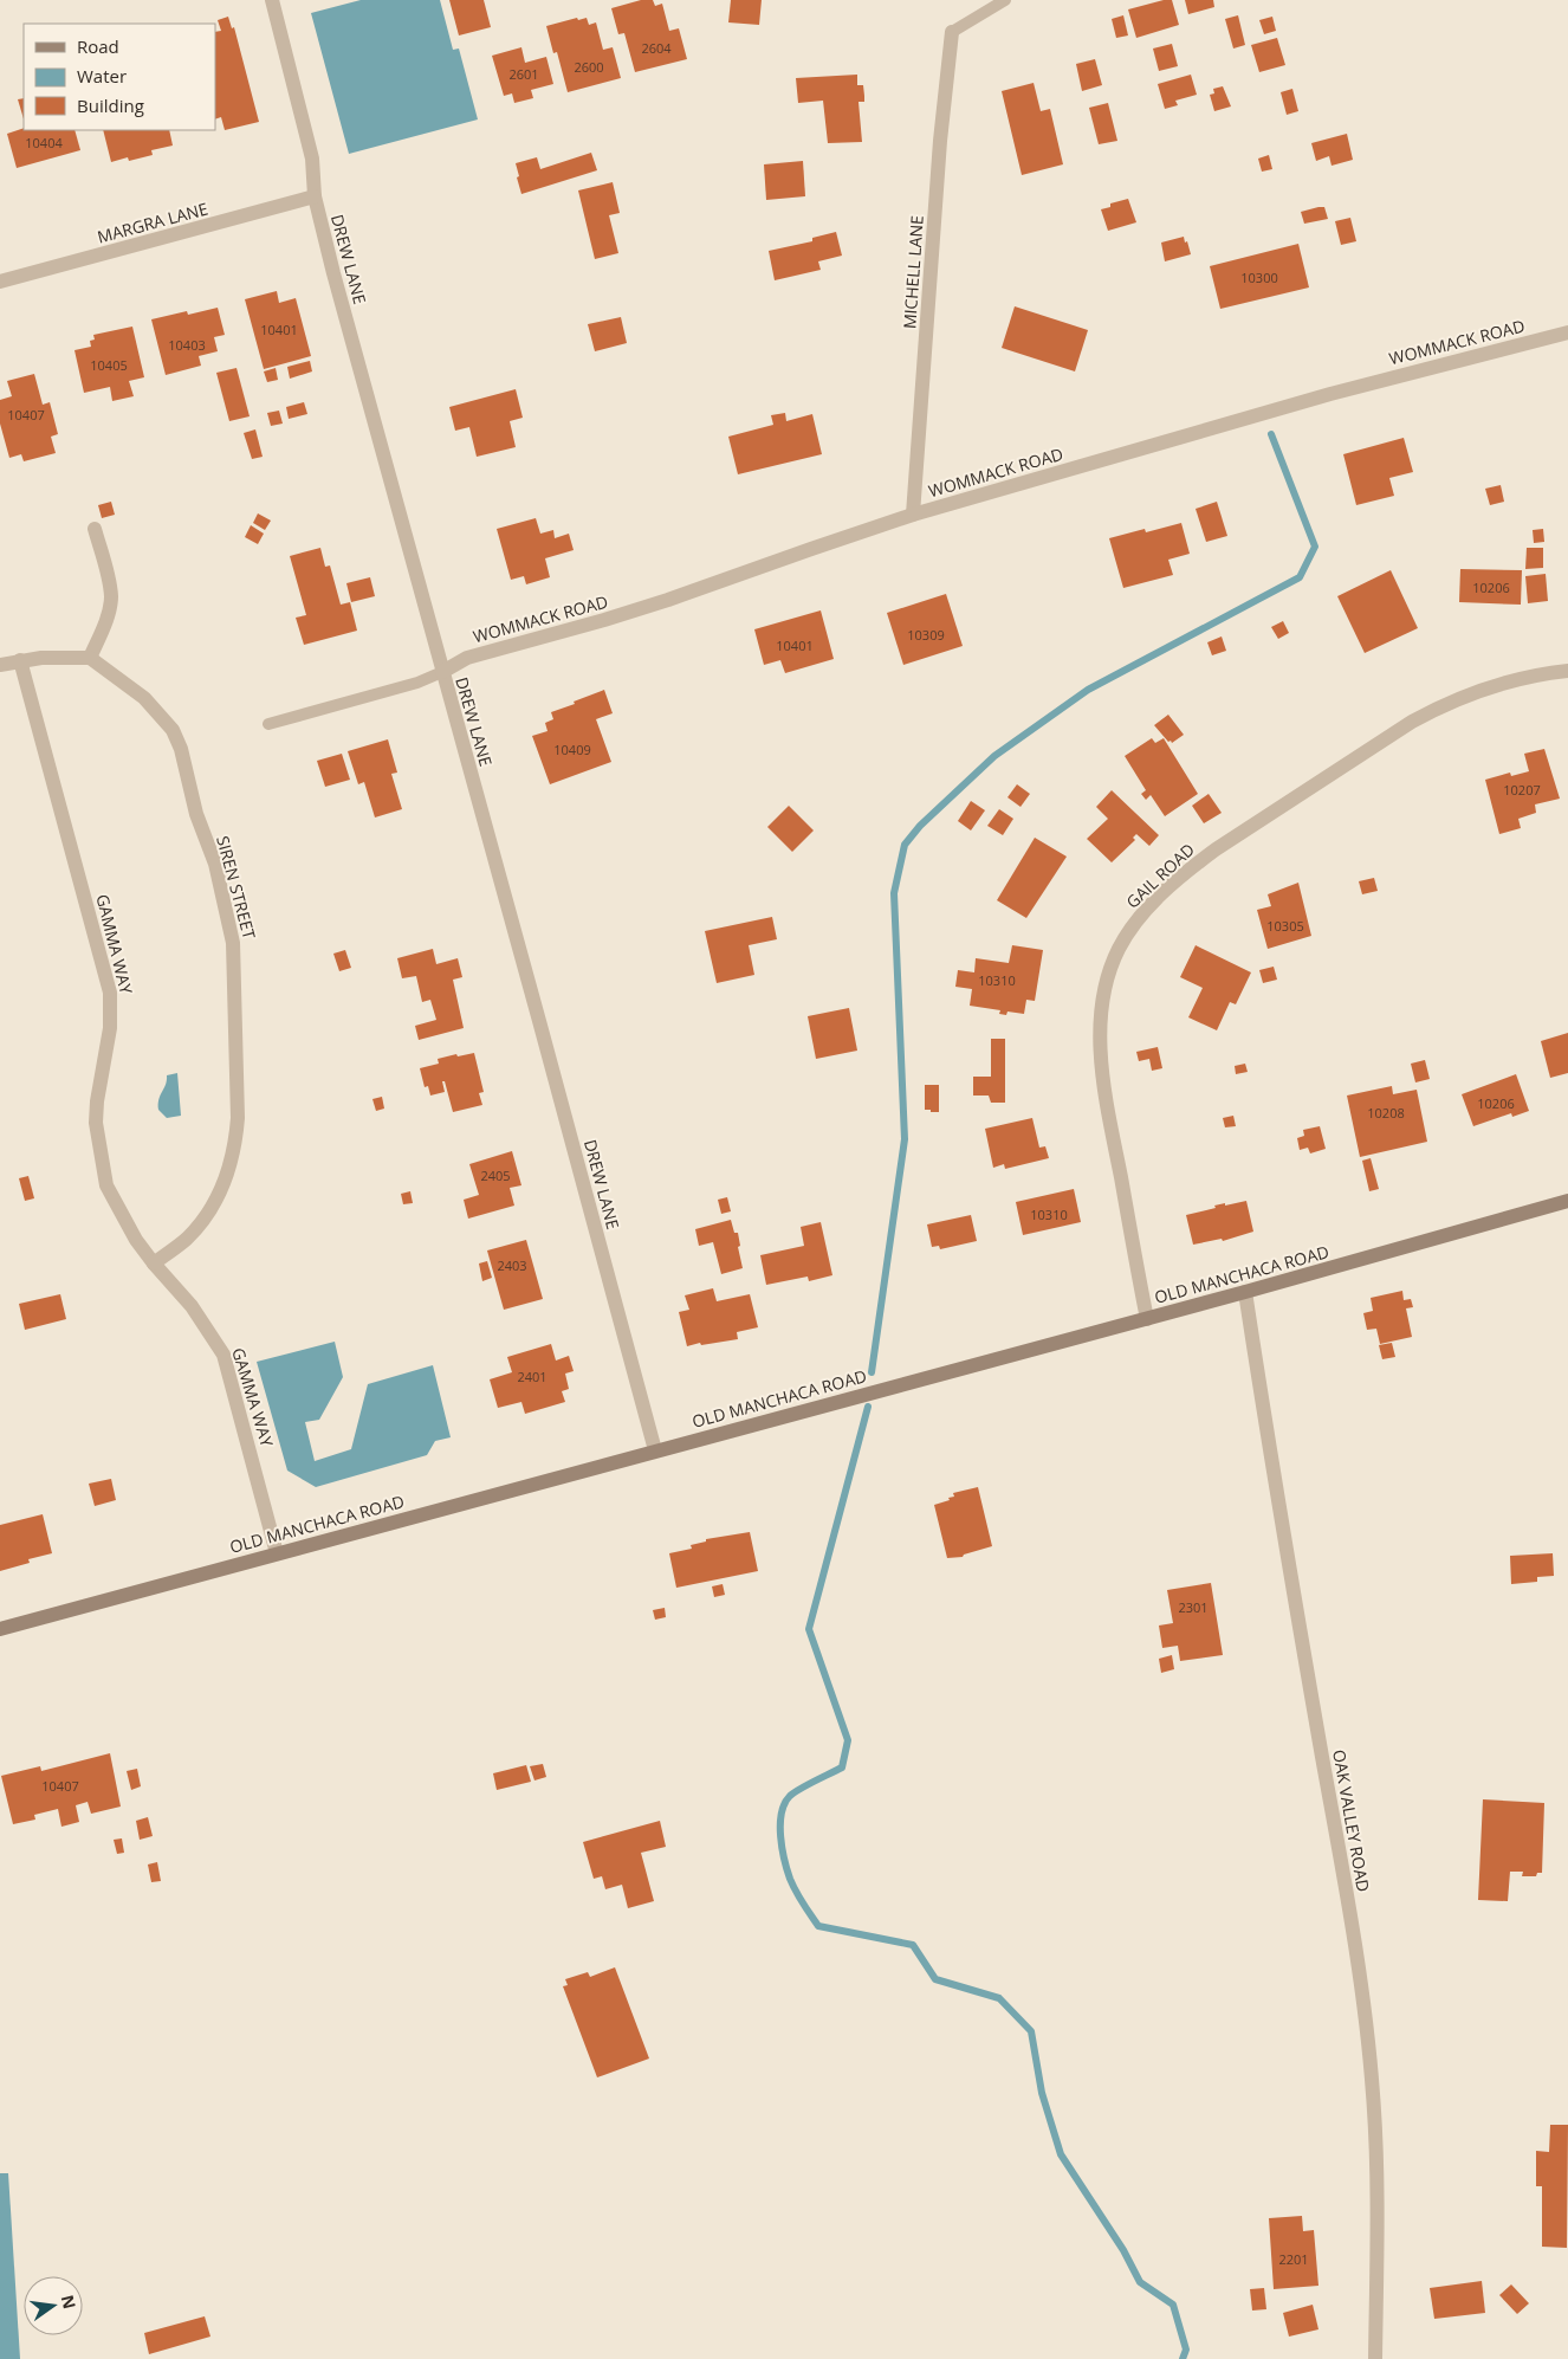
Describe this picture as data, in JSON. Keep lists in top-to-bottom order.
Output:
{
  "streets": {
    "street": [
      "MARGRA LANE",
      "DREW LANE",
      "MICHELL LANE",
      "WOMMACK ROAD",
      "GAIL ROAD",
      "SIREN STREET",
      "GAMMA WAY",
      "OLD MANCHACA ROAD",
      "OAK VALLEY ROAD"
    ]
  },
  "crossings": [
    ["MARGRA LANE", "DREW LANE"],
    ["DREW LANE", "WOMMACK ROAD"],
    ["DREW LANE", "OLD MANCHACA ROAD"],
    ["MICHELL LANE", "WOMMACK ROAD"],
    ["GAIL ROAD", "OLD MANCHACA ROAD"],
    ["SIREN STREET", "GAMMA WAY"],
    ["GAMMA WAY", "OLD MANCHACA ROAD"],
    ["OLD MANCHACA ROAD", "OAK VALLEY ROAD"]
  ],
  "house_numbers": [
    "2604",
    "2600",
    "2601",
    "10404",
    "10300",
    "10401",
    "10403",
    "10405",
    "10407",
    "10206",
    "10309",
    "10401",
    "10409",
    "10207",
    "10305",
    "10310",
    "10206",
    "10208",
    "2405",
    "10310",
    "2403",
    "2401",
    "2301",
    "10407",
    "2201"
  ],
  "legend": ["Road", "Water", "Building"],
  "north": "right"
}
